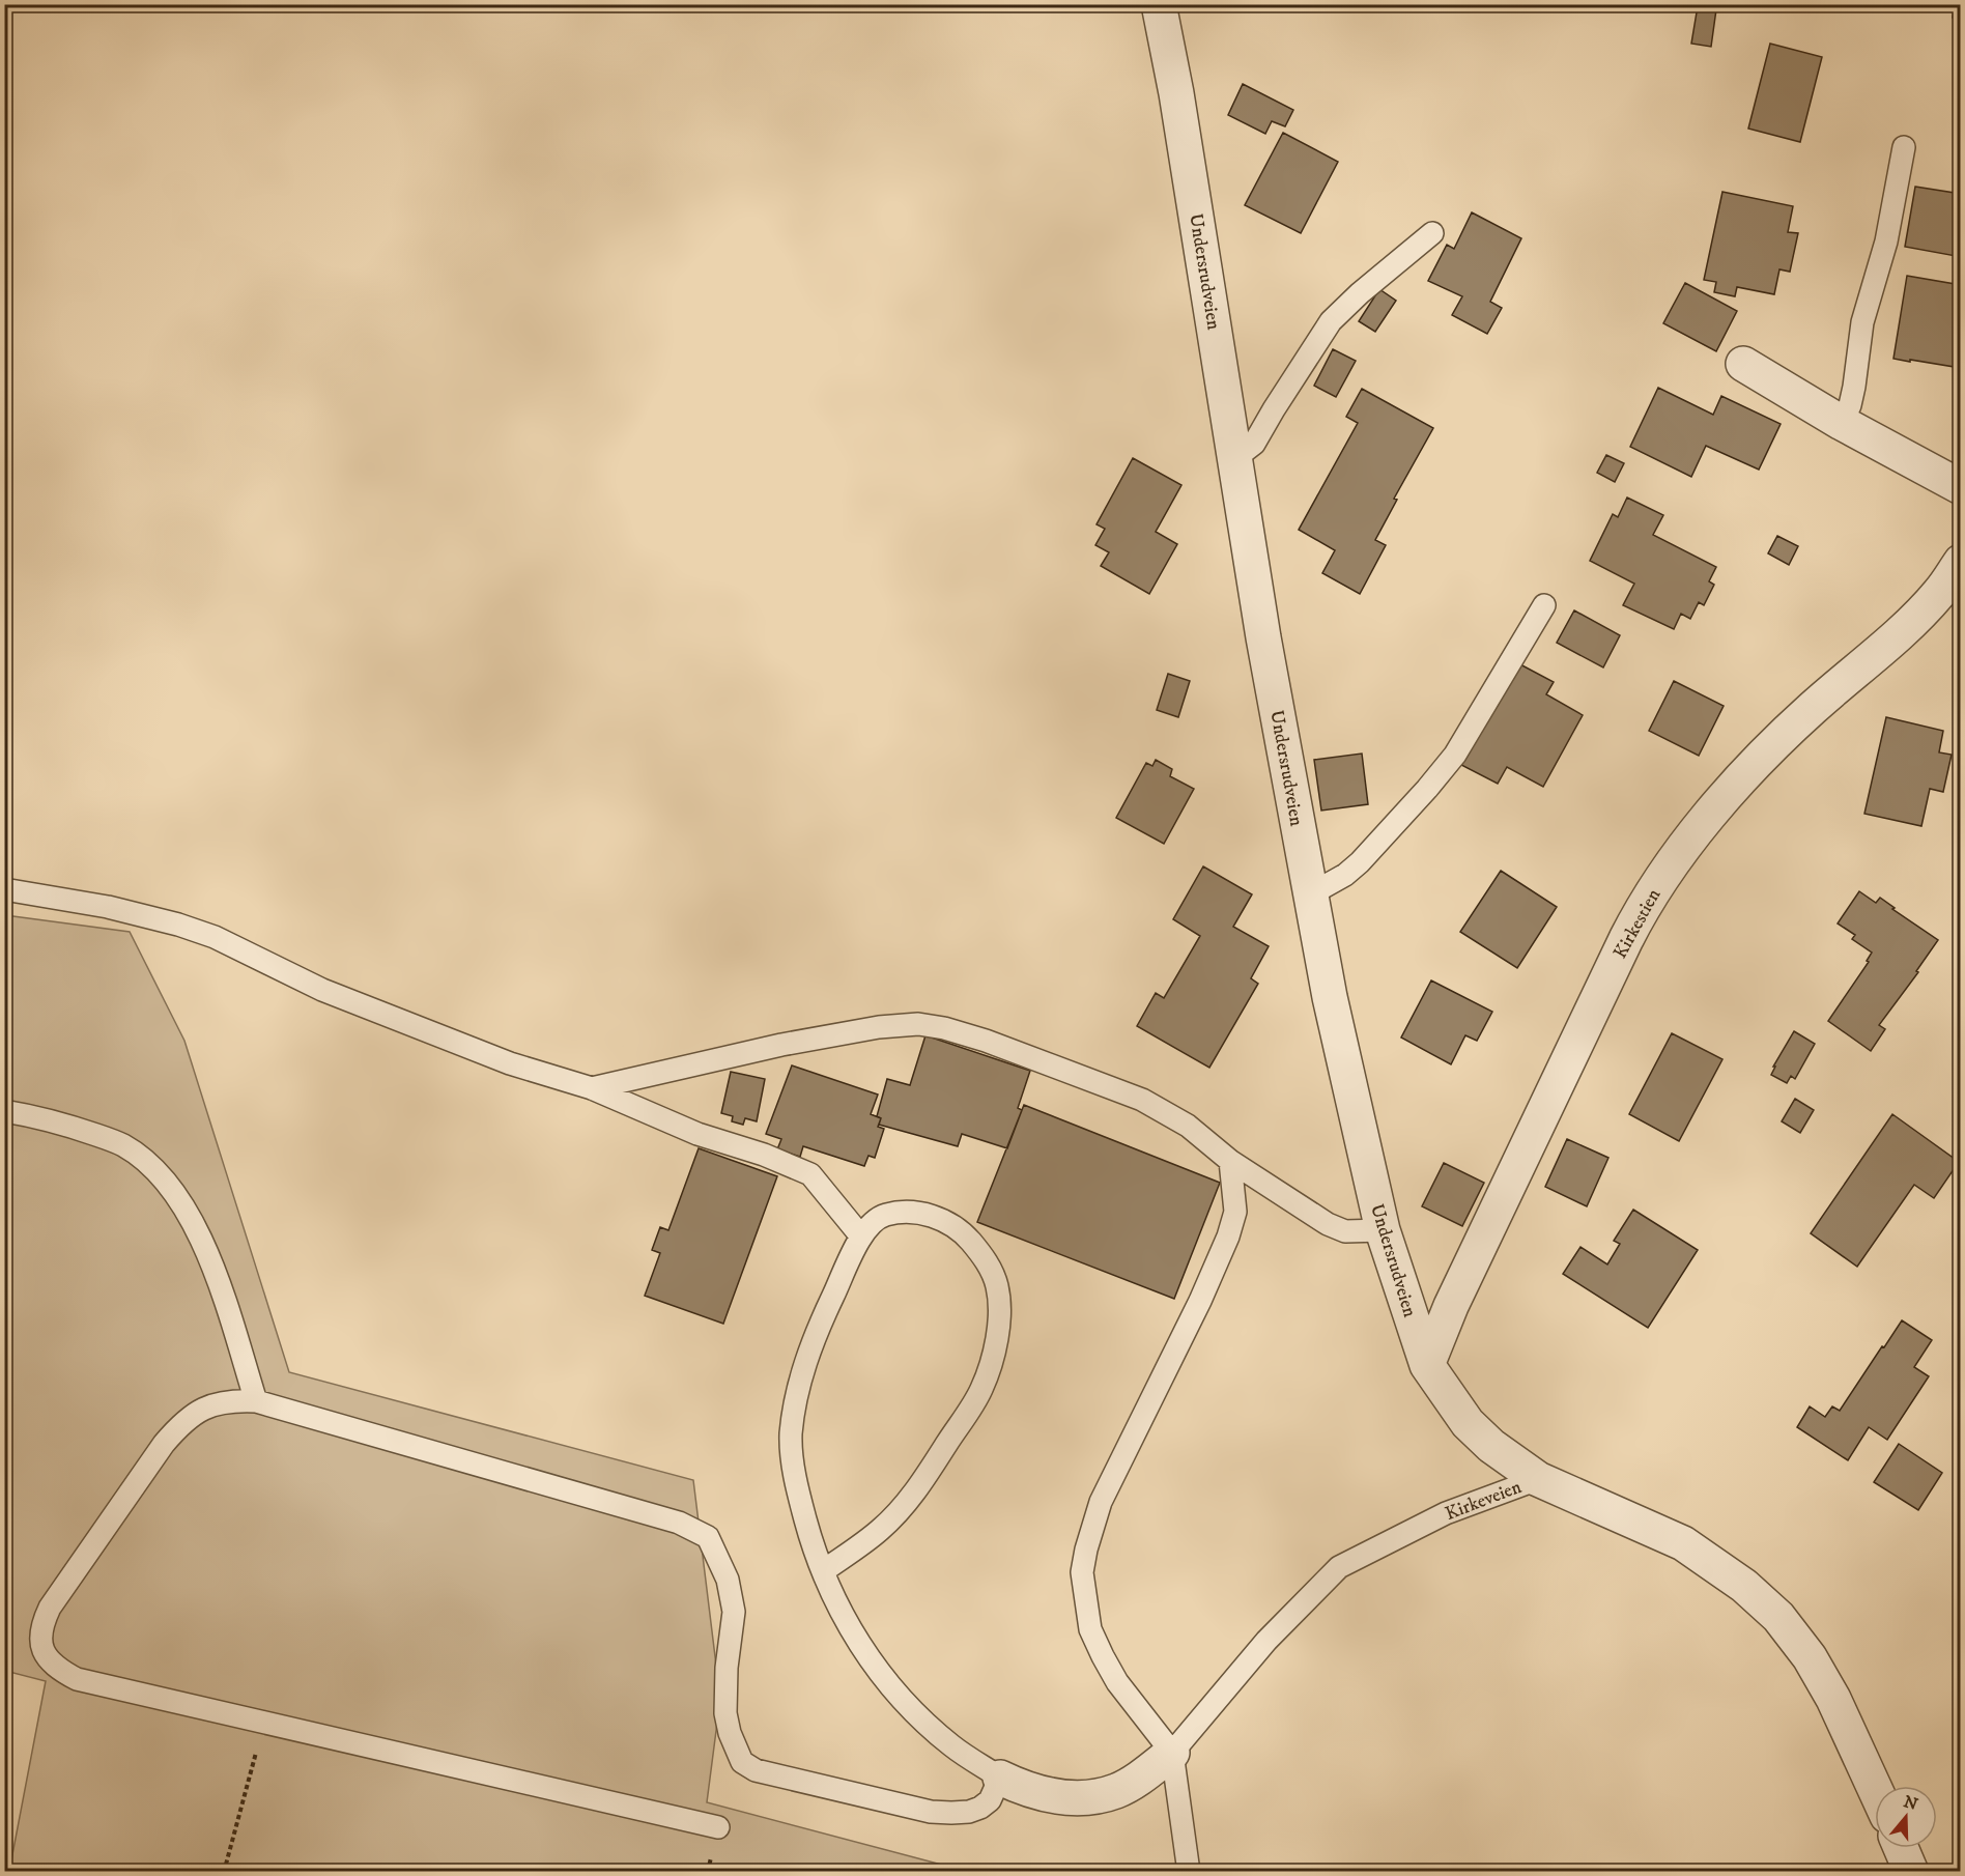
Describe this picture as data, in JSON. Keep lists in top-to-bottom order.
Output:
{
  "streets": {
    "street": ["Undersrudveien", "Kirkestien", "Kirkeveien"]
  },
  "crossings": [
    ["Undersrudveien", "Kirkestien"],
    ["Undersrudveien", "Kirkeveien"]
  ],
  "north": "top"
}
